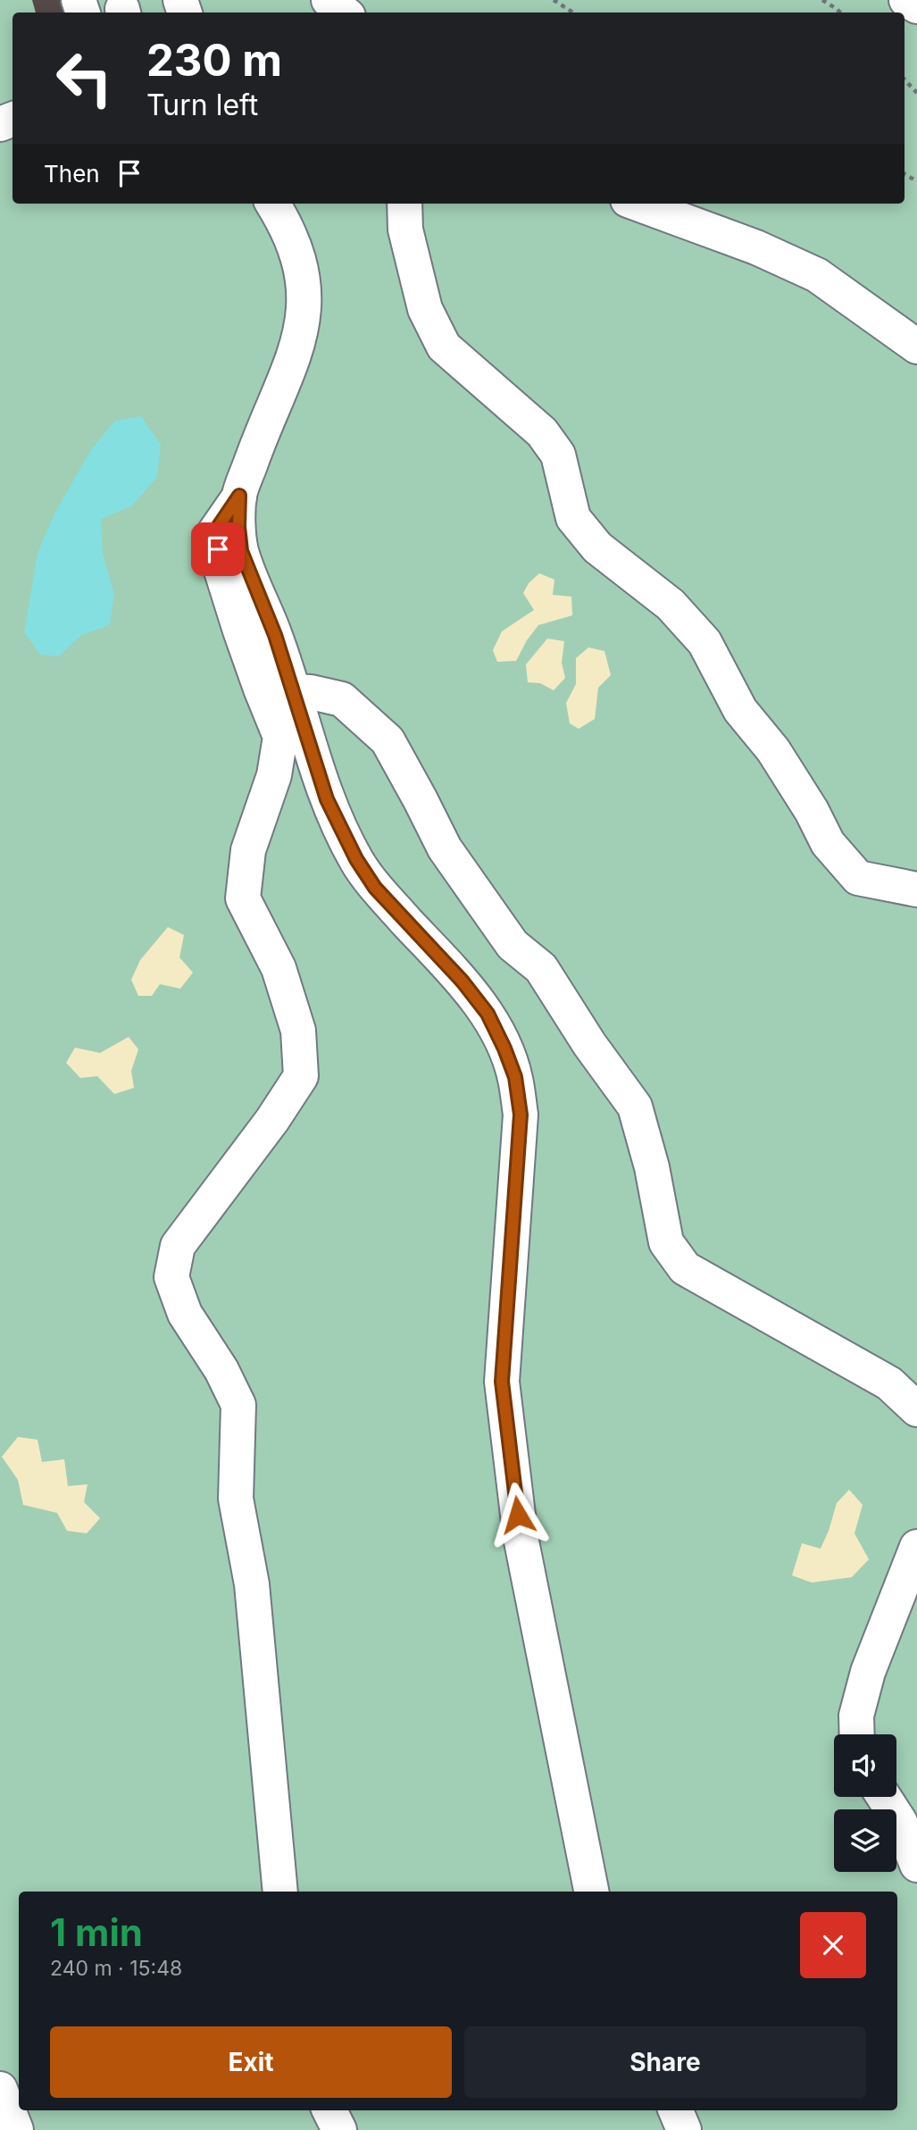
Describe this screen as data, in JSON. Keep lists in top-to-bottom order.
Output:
{
  "page": {
    "turn": ["230 m", "Turn left"],
    "then": "Then",
    "heading": ["1 min", "240 m · 15:48"],
    "buttons": ["Exit", "Share"]
  }
}
